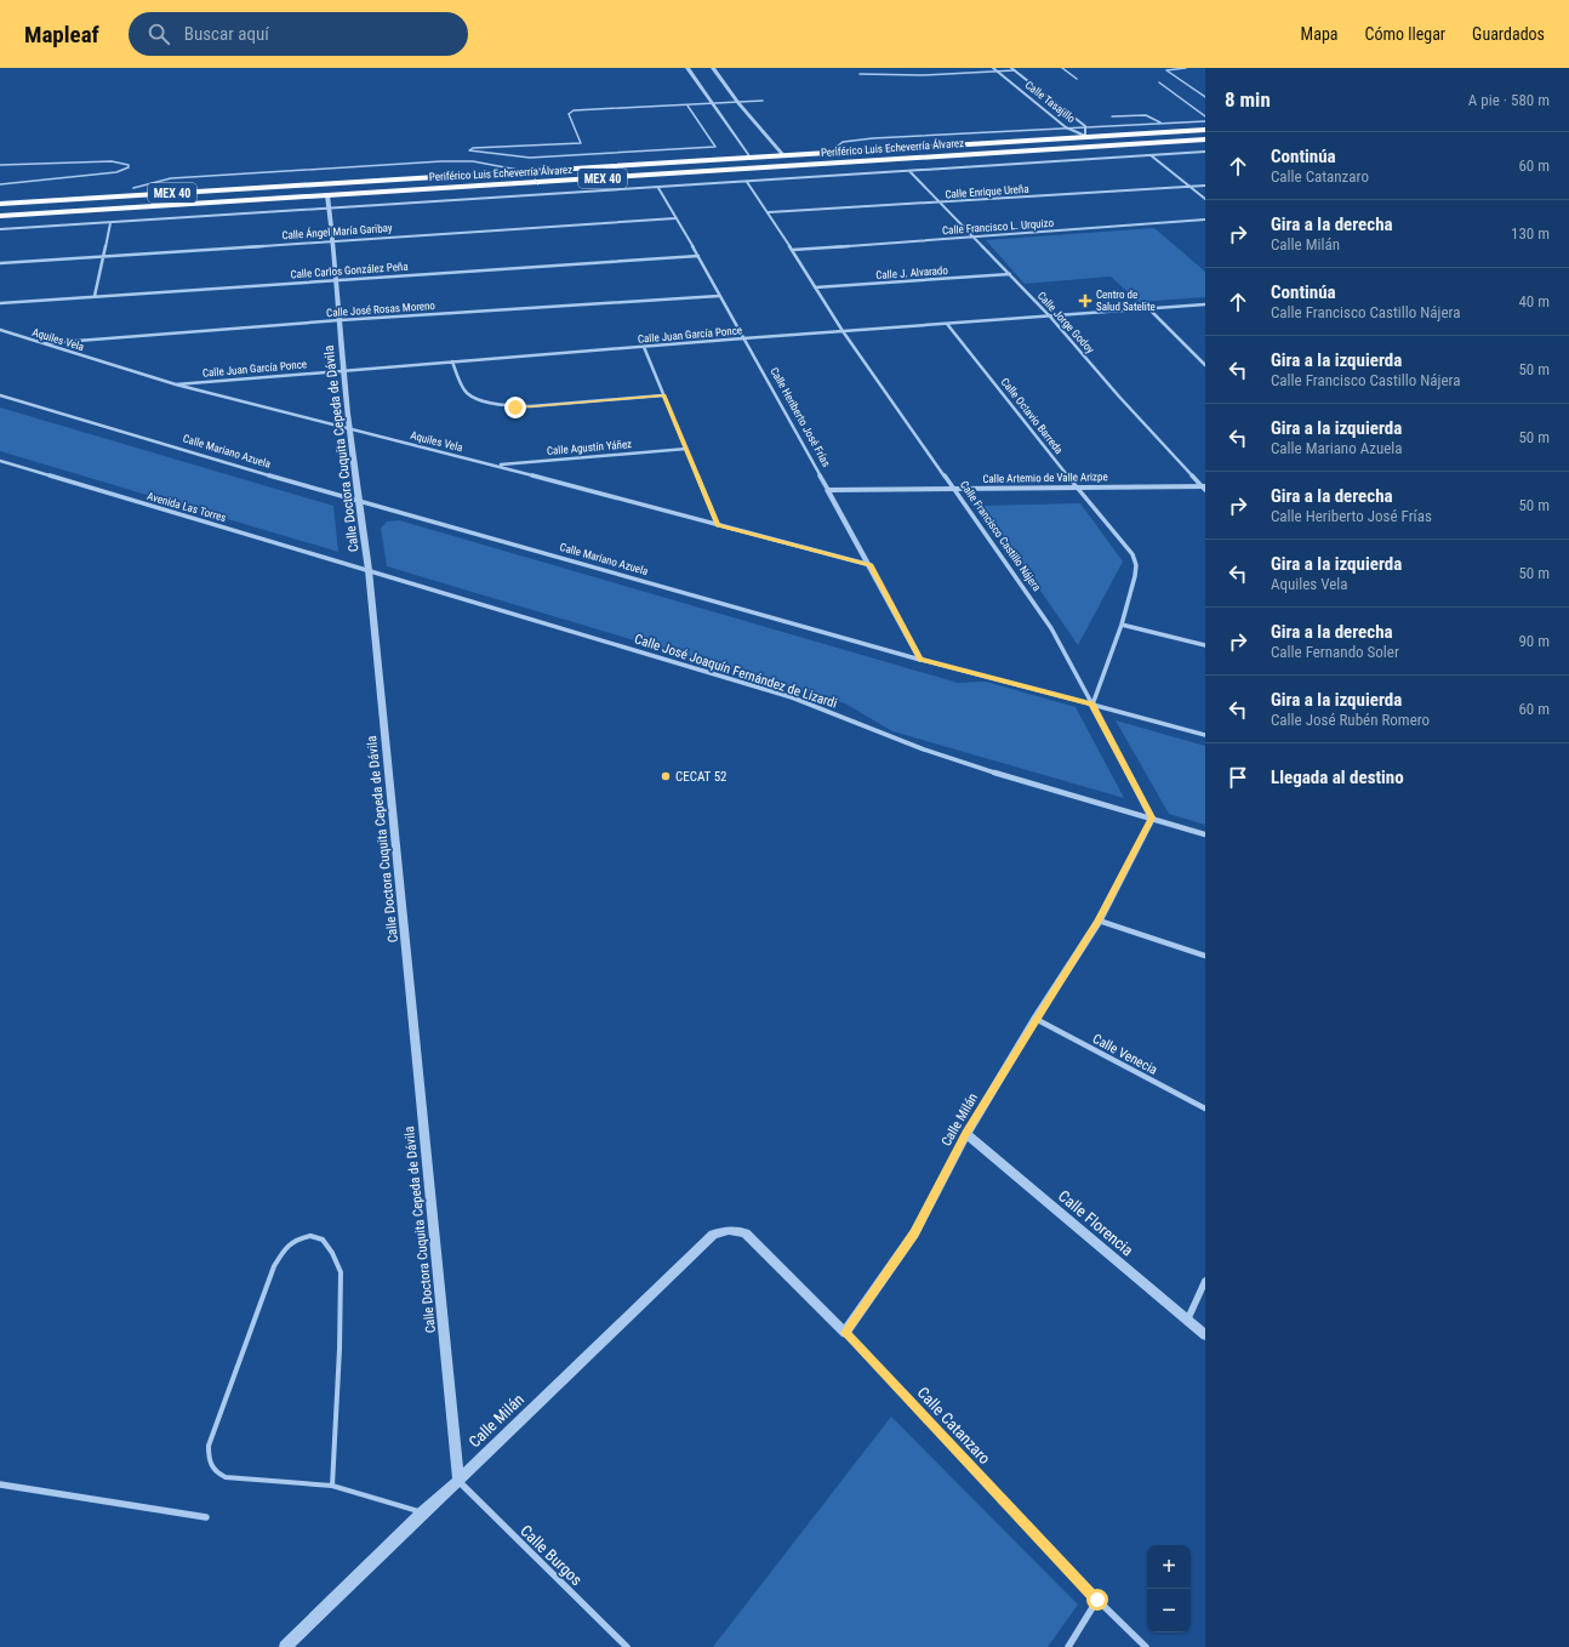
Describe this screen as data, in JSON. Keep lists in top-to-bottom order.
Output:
{
  "streets": {
    "highway": ["Periférico Luis Echeverría Álvarez", "MEX 40"],
    "street": [
      "Calle Tasajillo",
      "Calle Enrique Ureña",
      "Calle Francisco L. Urquizo",
      "Calle Ángel María Garibay",
      "Calle Carlos González Peña",
      "Calle J. Alvarado",
      "Calle José Rosas Moreno",
      "Calle Jorge Godoy",
      "Calle Juan García Ponce",
      "Aquiles Vela",
      "Calle Octavio Barreda",
      "Calle Heriberto José Frías",
      "Calle Agustín Yáñez",
      "Calle Doctora Cuquita Cepeda de Dávila",
      "Calle Mariano Azuela",
      "Calle Artemio de Valle Arizpe",
      "Avenida Las Torres",
      "Calle Francisco Castillo Nájera",
      "Calle José Joaquín Fernández de Lizardi",
      "Calle Venecia",
      "Calle Milán",
      "Calle Florencia",
      "Calle Catanzaro",
      "Calle Burgos"
    ]
  },
  "crossings": [
    ["Calle Tasajillo", "Periférico Luis Echeverría Álvarez"],
    ["Periférico Luis Echeverría Álvarez", "Calle Doctora Cuquita Cepeda de Dávila"],
    ["Calle Enrique Ureña", "Calle Jorge Godoy"],
    ["Calle Enrique Ureña", "Calle Francisco Castillo Nájera"],
    ["Calle Francisco L. Urquizo", "Calle Jorge Godoy"],
    ["Calle Francisco L. Urquizo", "Calle Francisco Castillo Nájera"],
    ["Calle Ángel María Garibay", "Calle Heriberto José Frías"],
    ["Calle Ángel María Garibay", "Calle Doctora Cuquita Cepeda de Dávila"],
    ["Calle Carlos González Peña", "Calle Heriberto José Frías"],
    ["Calle Carlos González Peña", "Calle Doctora Cuquita Cepeda de Dávila"],
    ["Calle J. Alvarado", "Calle Jorge Godoy"],
    ["Calle J. Alvarado", "Calle Francisco Castillo Nájera"],
    ["Calle José Rosas Moreno", "Aquiles Vela"],
    ["Calle José Rosas Moreno", "Calle Heriberto José Frías"],
    ["Calle José Rosas Moreno", "Calle Doctora Cuquita Cepeda de Dávila"],
    ["Calle Jorge Godoy", "Calle Juan García Ponce"],
    ["Calle Jorge Godoy", "Calle Artemio de Valle Arizpe"],
    ["Calle Juan García Ponce", "Aquiles Vela"],
    ["Calle Juan García Ponce", "Calle Octavio Barreda"],
    ["Calle Juan García Ponce", "Calle Heriberto José Frías"],
    ["Calle Juan García Ponce", "Calle Doctora Cuquita Cepeda de Dávila"],
    ["Calle Juan García Ponce", "Calle Francisco Castillo Nájera"],
    ["Aquiles Vela", "Calle Heriberto José Frías"],
    ["Aquiles Vela", "Calle Agustín Yáñez"],
    ["Aquiles Vela", "Calle Doctora Cuquita Cepeda de Dávila"],
    ["Calle Octavio Barreda", "Calle Mariano Azuela"],
    ["Calle Octavio Barreda", "Calle Artemio de Valle Arizpe"],
    ["Calle Octavio Barreda", "Calle Francisco Castillo Nájera"],
    ["Calle Heriberto José Frías", "Calle Mariano Azuela"],
    ["Calle Heriberto José Frías", "Calle Artemio de Valle Arizpe"],
    ["Calle Doctora Cuquita Cepeda de Dávila", "Calle Mariano Azuela"],
    ["Calle Doctora Cuquita Cepeda de Dávila", "Avenida Las Torres"],
    ["Calle Doctora Cuquita Cepeda de Dávila", "Calle José Joaquín Fernández de Lizardi"],
    ["Calle Doctora Cuquita Cepeda de Dávila", "Calle Milán"],
    ["Calle Doctora Cuquita Cepeda de Dávila", "Calle Burgos"],
    ["Calle Mariano Azuela", "Calle Francisco Castillo Nájera"],
    ["Calle Artemio de Valle Arizpe", "Calle Francisco Castillo Nájera"],
    ["Avenida Las Torres", "Calle José Joaquín Fernández de Lizardi"],
    ["Calle Francisco Castillo Nájera", "Calle José Joaquín Fernández de Lizardi"],
    ["Calle Venecia", "Calle Milán"],
    ["Calle Milán", "Calle Florencia"],
    ["Calle Milán", "Calle Catanzaro"],
    ["Calle Milán", "Calle Burgos"]
  ],
  "places": {
    "health": ["Centro de Salud Satelite"],
    "other": ["CECAT 52"]
  },
  "page": {
    "header": "Mapleaf",
    "search": "Buscar aquí",
    "nav": ["Mapa", "Cómo llegar", "Guardados"],
    "heading": ["8 min", "A pie · 580 m"],
    "list": [
      ["Continúa", "Calle Catanzaro", "60 m"],
      ["Gira a la derecha", "Calle Milán", "130 m"],
      ["Continúa", "Calle Francisco Castillo Nájera", "40 m"],
      ["Gira a la izquierda", "Calle Francisco Castillo Nájera", "50 m"],
      ["Gira a la izquierda", "Calle Mariano Azuela", "50 m"],
      ["Gira a la derecha", "Calle Heriberto José Frías", "50 m"],
      ["Gira a la izquierda", "Aquiles Vela", "50 m"],
      ["Gira a la derecha", "Calle Fernando Soler", "90 m"],
      ["Gira a la izquierda", "Calle José Rubén Romero", "60 m"],
      "Llegada al destino"
    ],
    "map_buttons": ["+", "−"]
  }
}
